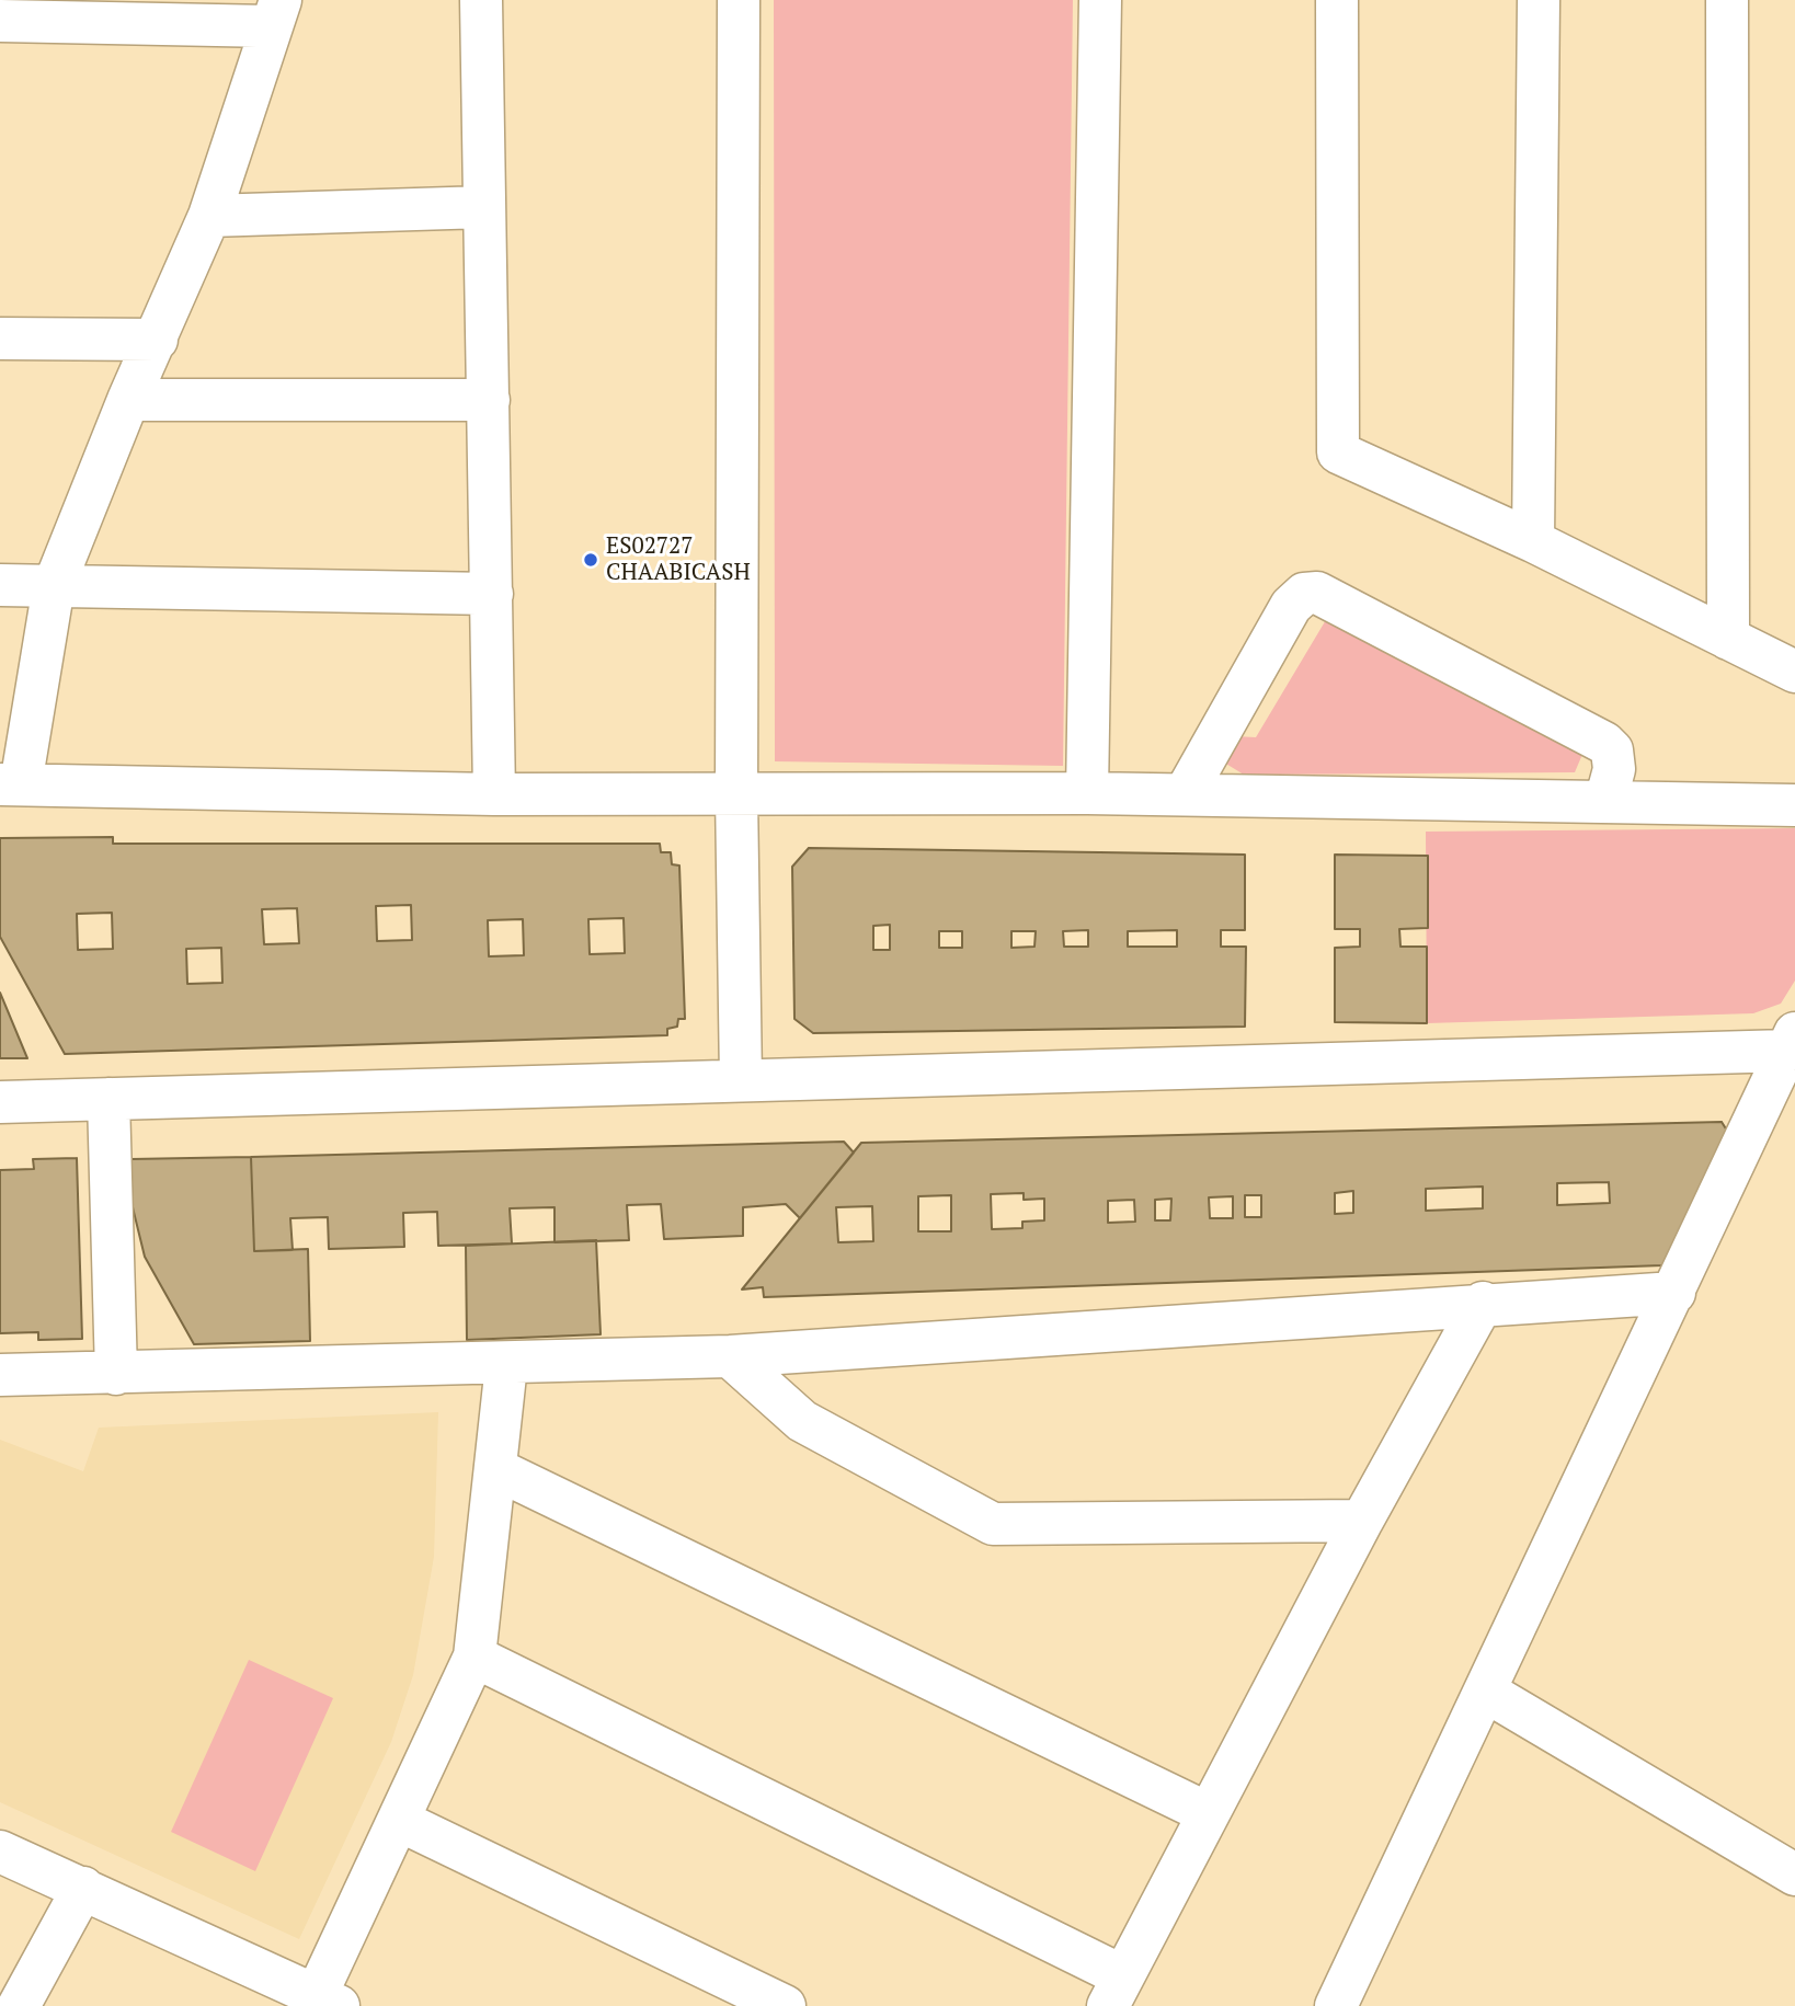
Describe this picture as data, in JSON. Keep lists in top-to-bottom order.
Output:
{
  "places": ["ES02727 CHAABICASH"]
}
